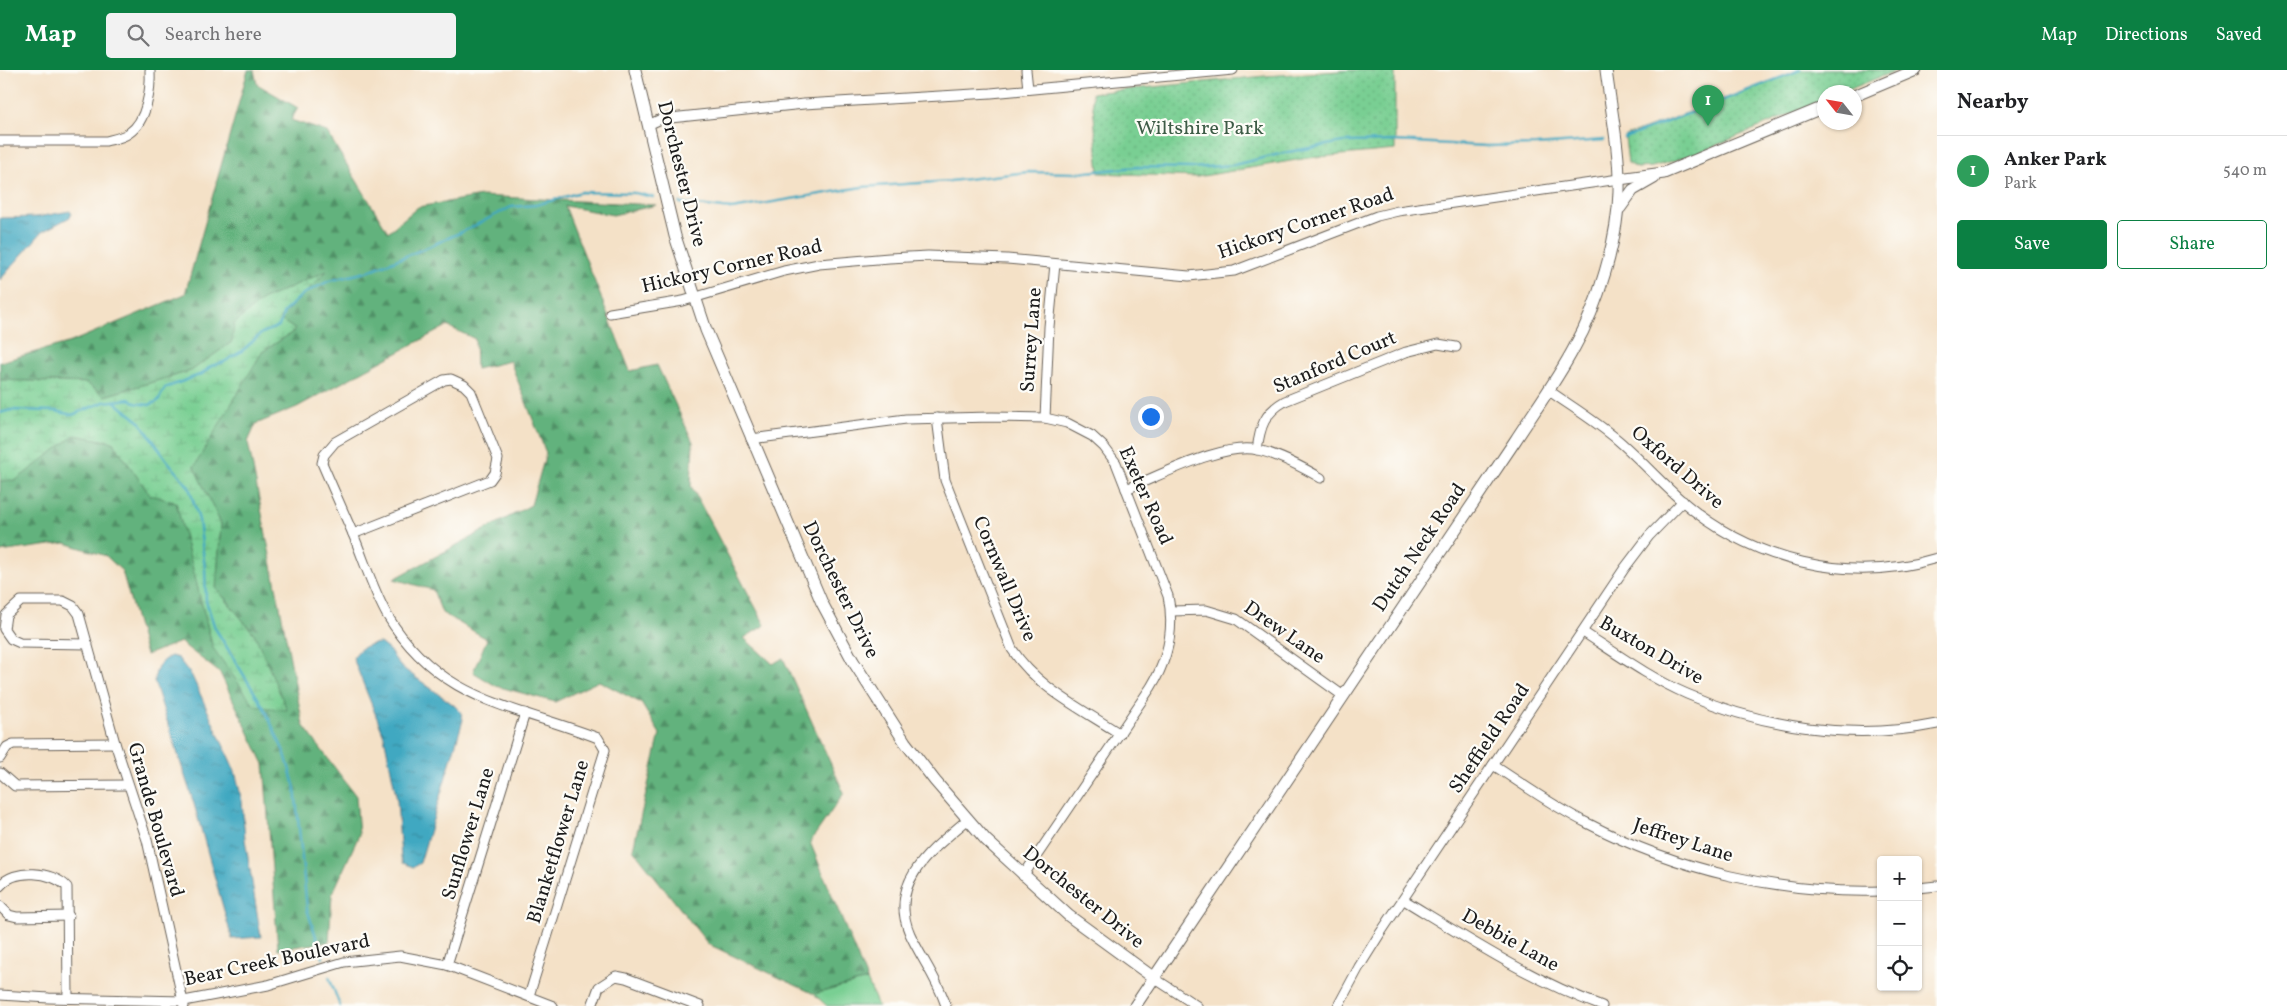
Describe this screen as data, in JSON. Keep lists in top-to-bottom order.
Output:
{
  "streets": {
    "street": [
      "Dorchester Drive",
      "Hickory Corner Road",
      "Surrey Lane",
      "Stanford Court",
      "Oxford Drive",
      "Exeter Road",
      "Dutch Neck Road",
      "Cornwall Drive",
      "Drew Lane",
      "Buxton Drive",
      "Sheffield Road",
      "Grande Boulevard",
      "Sunflower Lane",
      "Jeffrey Lane",
      "Blanketflower Lane",
      "Debbie Lane",
      "Bear Creek Boulevard"
    ]
  },
  "crossings": [
    ["Dorchester Drive", "Hickory Corner Road"],
    ["Dorchester Drive", "Exeter Road"],
    ["Dorchester Drive", "Dutch Neck Road"],
    ["Hickory Corner Road", "Surrey Lane"],
    ["Hickory Corner Road", "Dutch Neck Road"],
    ["Surrey Lane", "Exeter Road"],
    ["Oxford Drive", "Dutch Neck Road"],
    ["Oxford Drive", "Sheffield Road"],
    ["Exeter Road", "Cornwall Drive"],
    ["Exeter Road", "Drew Lane"],
    ["Dutch Neck Road", "Drew Lane"],
    ["Buxton Drive", "Sheffield Road"],
    ["Sheffield Road", "Jeffrey Lane"],
    ["Sheffield Road", "Debbie Lane"],
    ["Grande Boulevard", "Bear Creek Boulevard"],
    ["Sunflower Lane", "Blanketflower Lane"],
    ["Sunflower Lane", "Bear Creek Boulevard"],
    ["Blanketflower Lane", "Bear Creek Boulevard"]
  ],
  "parks": ["Wiltshire Park"],
  "north": "top left",
  "page": {
    "header": "Map",
    "search": "Search here",
    "nav": ["Map", "Directions", "Saved"],
    "heading": "Nearby",
    "pins": "1",
    "list": [
      {
        "mark": "1",
        "name": "Anker Park",
        "note": "Park",
        "value": "540 m"
      }
    ],
    "buttons": ["Save", "Share"],
    "map_buttons": ["+", "−"]
  }
}
